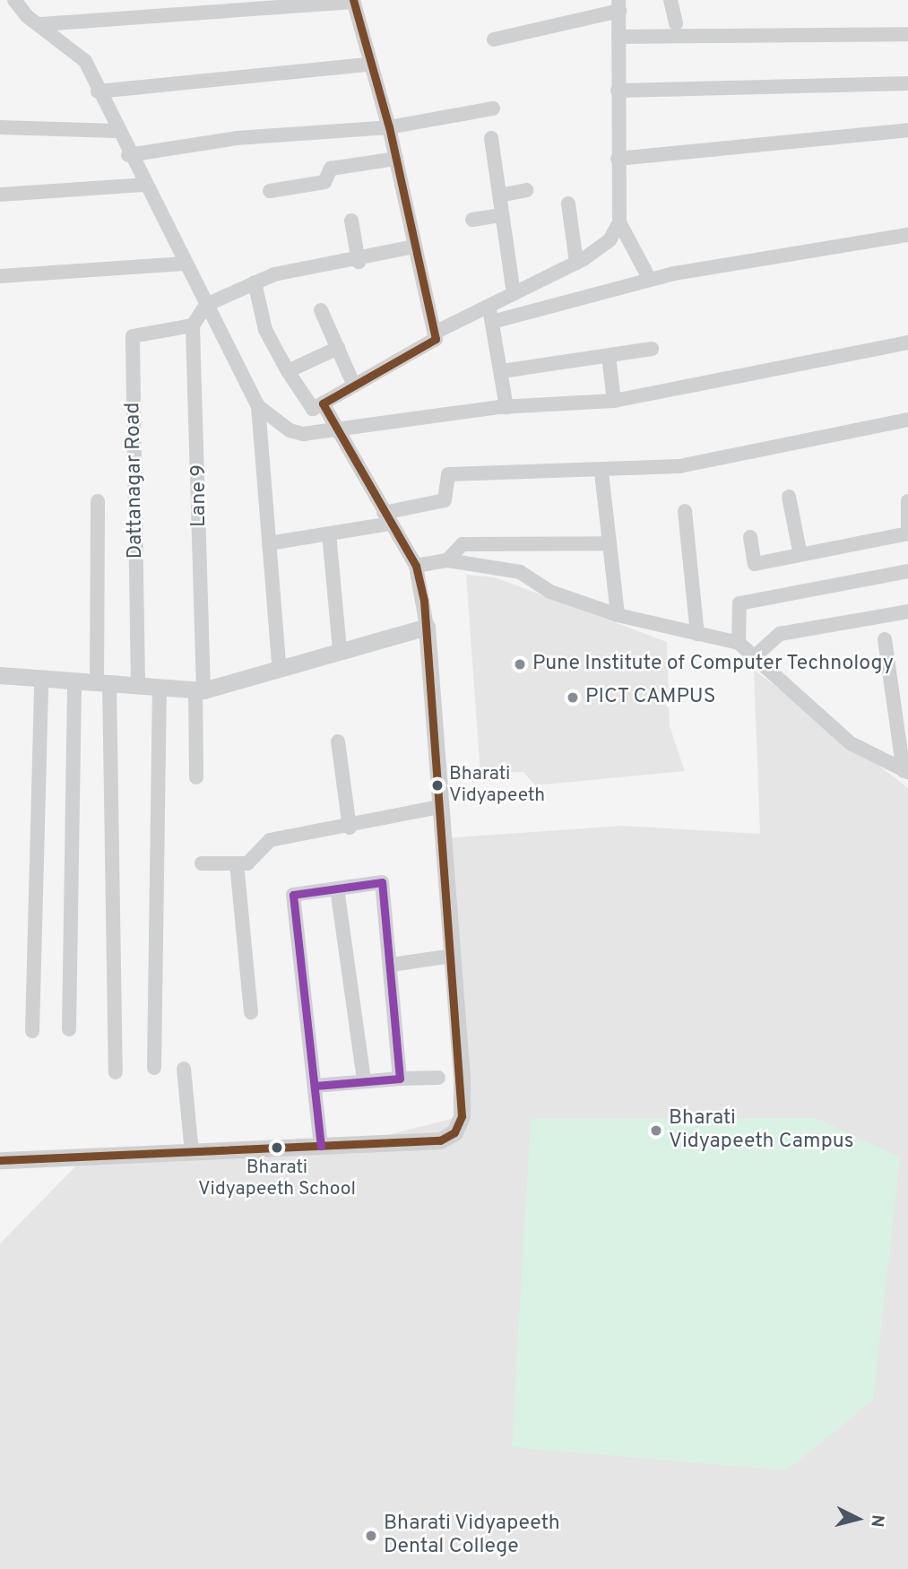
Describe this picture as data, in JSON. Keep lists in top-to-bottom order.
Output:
{
  "streets": {
    "street": ["Dattanagar Road", "Lane 9"]
  },
  "crossings": [
    ["Dattanagar Road", "Lane 9"]
  ],
  "places": [
    "Pune Institute of Computer Technology",
    "PICT CAMPUS",
    "Bharati Vidyapeeth",
    "Bharati Vidyapeeth Campus",
    "Bharati Vidyapeeth School",
    "Bharati Vidyapeeth Dental College"
  ],
  "north": "right"
}
